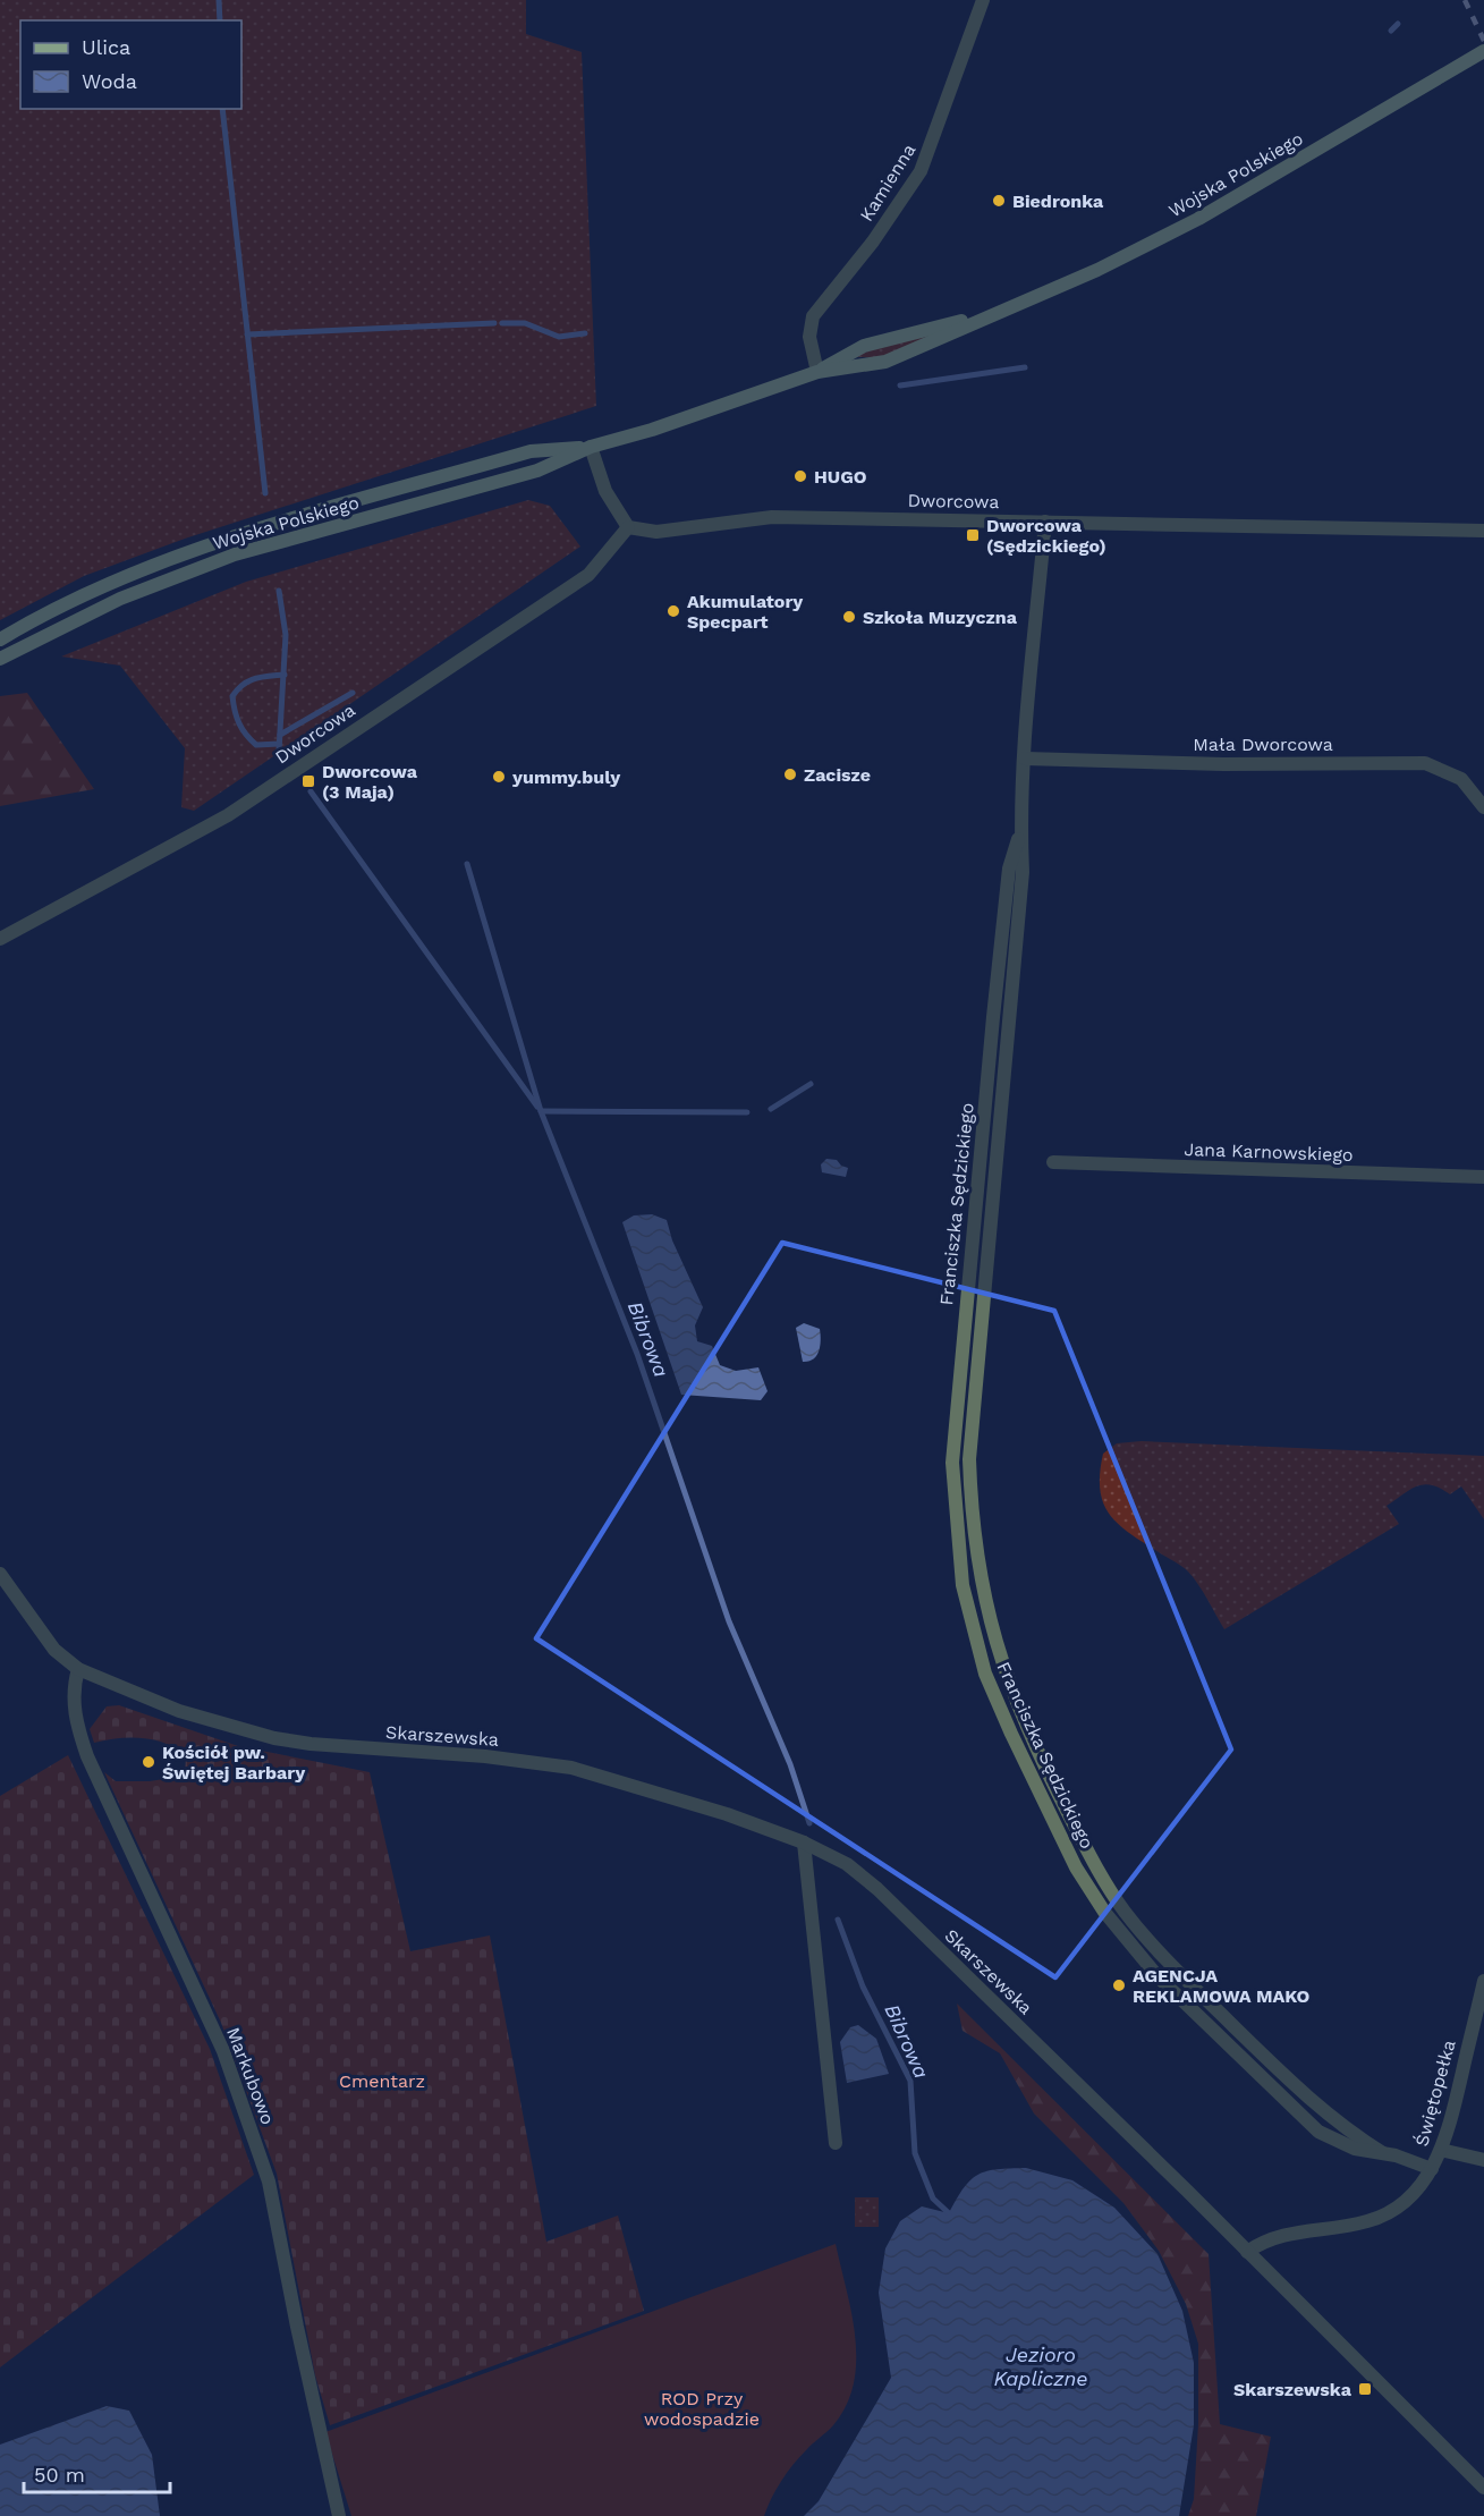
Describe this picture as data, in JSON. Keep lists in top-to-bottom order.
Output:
{
  "streets": {
    "main road": ["Wojska Polskiego"],
    "street": [
      "Kamienna",
      "Dworcowa",
      "Mała Dworcowa",
      "Jana Karnowskiego",
      "Franciszka Sędzickiego",
      "Skarszewska",
      "Markubowo",
      "Świętopełka"
    ]
  },
  "crossings": [
    ["Wojska Polskiego", "Kamienna"],
    ["Dworcowa", "Franciszka Sędzickiego"],
    ["Mała Dworcowa", "Franciszka Sędzickiego"],
    ["Franciszka Sędzickiego", "Świętopełka"],
    ["Skarszewska", "Markubowo"],
    ["Skarszewska", "Świętopełka"]
  ],
  "water": ["Bibrowa", "Jezioro Kapliczne"],
  "parks": ["Cmentarz", "ROD Przy wodospadzie"],
  "places": {
    "other": [
      "Biedronka",
      "HUGO",
      "Akumulatory Specpart",
      "Szkoła Muzyczna",
      "Zacisze",
      "yummy.buly",
      "Kościół pw. Świętej Barbary",
      "AGENCJA REKLAMOWA MAKO"
    ],
    "transit": ["Dworcowa (Sędzickiego)", "Dworcowa (3 Maja)", "Skarszewska"]
  },
  "legend": ["Ulica", "Woda"],
  "scale_bar": "50 m"
}
